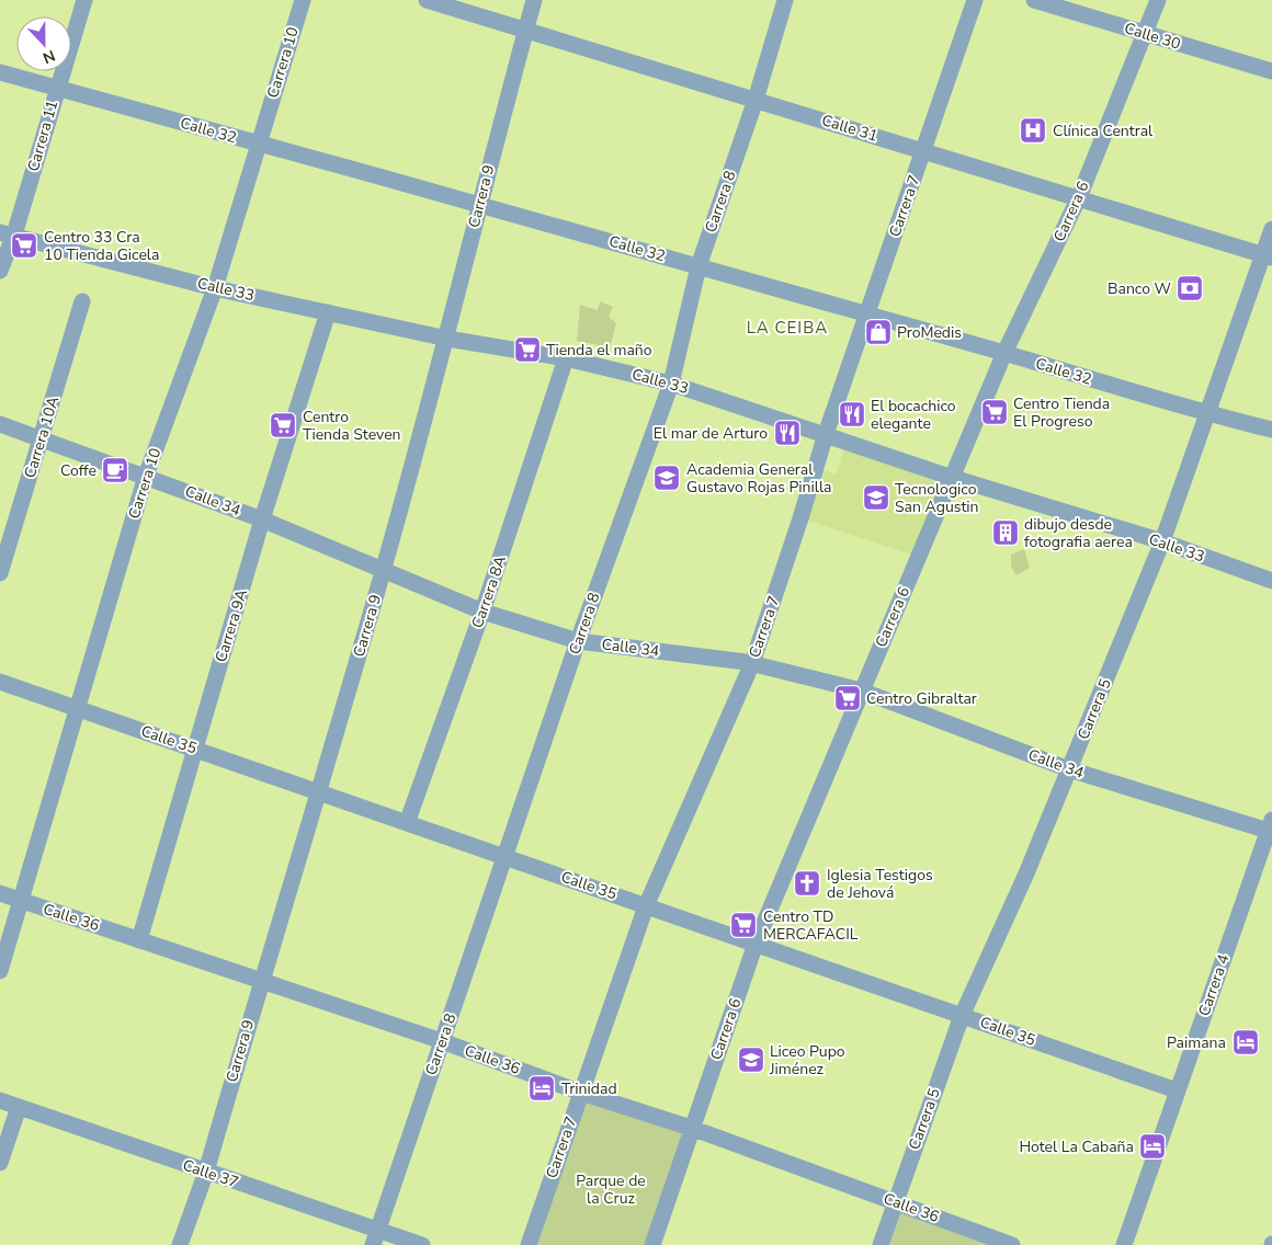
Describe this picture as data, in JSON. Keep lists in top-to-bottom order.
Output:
{
  "streets": {
    "street": [
      "Calle 30",
      "Carrera 10",
      "Calle 31",
      "Calle 32",
      "Carrera 11",
      "Carrera 9",
      "Carrera 8",
      "Carrera 7",
      "Carrera 6",
      "Calle 33",
      "Carrera 10A",
      "Calle 34",
      "Carrera 8A",
      "Carrera 9A",
      "Carrera 5",
      "Calle 35",
      "Calle 36",
      "Carrera 4",
      "Calle 37"
    ]
  },
  "crossings": [
    ["Calle 30", "Carrera 6"],
    ["Carrera 10", "Calle 32"],
    ["Carrera 10", "Calle 33"],
    ["Carrera 10", "Calle 34"],
    ["Carrera 10", "Calle 35"],
    ["Carrera 10", "Calle 36"],
    ["Calle 31", "Carrera 9"],
    ["Calle 31", "Carrera 8"],
    ["Calle 31", "Carrera 7"],
    ["Calle 31", "Carrera 6"],
    ["Calle 31", "Carrera 5"],
    ["Calle 32", "Carrera 11"],
    ["Calle 32", "Carrera 9"],
    ["Calle 32", "Carrera 8"],
    ["Calle 32", "Carrera 7"],
    ["Calle 32", "Carrera 6"],
    ["Calle 32", "Carrera 5"],
    ["Carrera 11", "Calle 33"],
    ["Carrera 9", "Calle 33"],
    ["Carrera 9", "Calle 34"],
    ["Carrera 9", "Calle 35"],
    ["Carrera 9", "Calle 36"],
    ["Carrera 9", "Calle 37"],
    ["Carrera 8", "Calle 33"],
    ["Carrera 8", "Calle 34"],
    ["Carrera 8", "Calle 35"],
    ["Carrera 8", "Calle 36"],
    ["Carrera 8", "Calle 37"],
    ["Carrera 7", "Calle 33"],
    ["Carrera 7", "Calle 34"],
    ["Carrera 7", "Calle 35"],
    ["Carrera 7", "Calle 36"],
    ["Carrera 6", "Calle 33"],
    ["Carrera 6", "Calle 34"],
    ["Carrera 6", "Calle 35"],
    ["Carrera 6", "Calle 36"],
    ["Calle 33", "Carrera 8A"],
    ["Calle 33", "Carrera 9A"],
    ["Calle 33", "Carrera 5"],
    ["Carrera 10A", "Calle 34"],
    ["Calle 34", "Carrera 8A"],
    ["Calle 34", "Carrera 9A"],
    ["Calle 34", "Carrera 5"],
    ["Calle 34", "Carrera 4"],
    ["Carrera 8A", "Calle 35"],
    ["Carrera 9A", "Calle 35"],
    ["Carrera 9A", "Calle 36"],
    ["Carrera 5", "Calle 35"],
    ["Carrera 5", "Calle 36"],
    ["Calle 35", "Carrera 4"]
  ],
  "districts": ["LA CEIBA"],
  "parks": ["Parque de la Cruz"],
  "places": {
    "hospital": ["Clínica Central"],
    "supermarket": [
      "Centro 33 Cra 10 Tienda Gicela",
      "Tienda el maño",
      "Centro Tienda El Progreso",
      "Centro Tienda Steven",
      "Centro Gibraltar",
      "Centro TD MERCAFACIL"
    ],
    "bank": ["Banco W"],
    "shop": ["ProMedis"],
    "restaurant": ["El bocachico elegante", "El mar de Arturo"],
    "cafe": ["Coffe"],
    "school or university": ["Academia General Gustavo Rojas Pinilla", "Tecnologico San Agustin", "Liceo Pupo Jiménez"],
    "building": ["dibujo desde fotografia aerea"],
    "church": ["Iglesia Testigos de Jehová"],
    "hotel": ["Paimana", "Trinidad", "Hotel La Cabaña"]
  },
  "north": "bottom"
}
